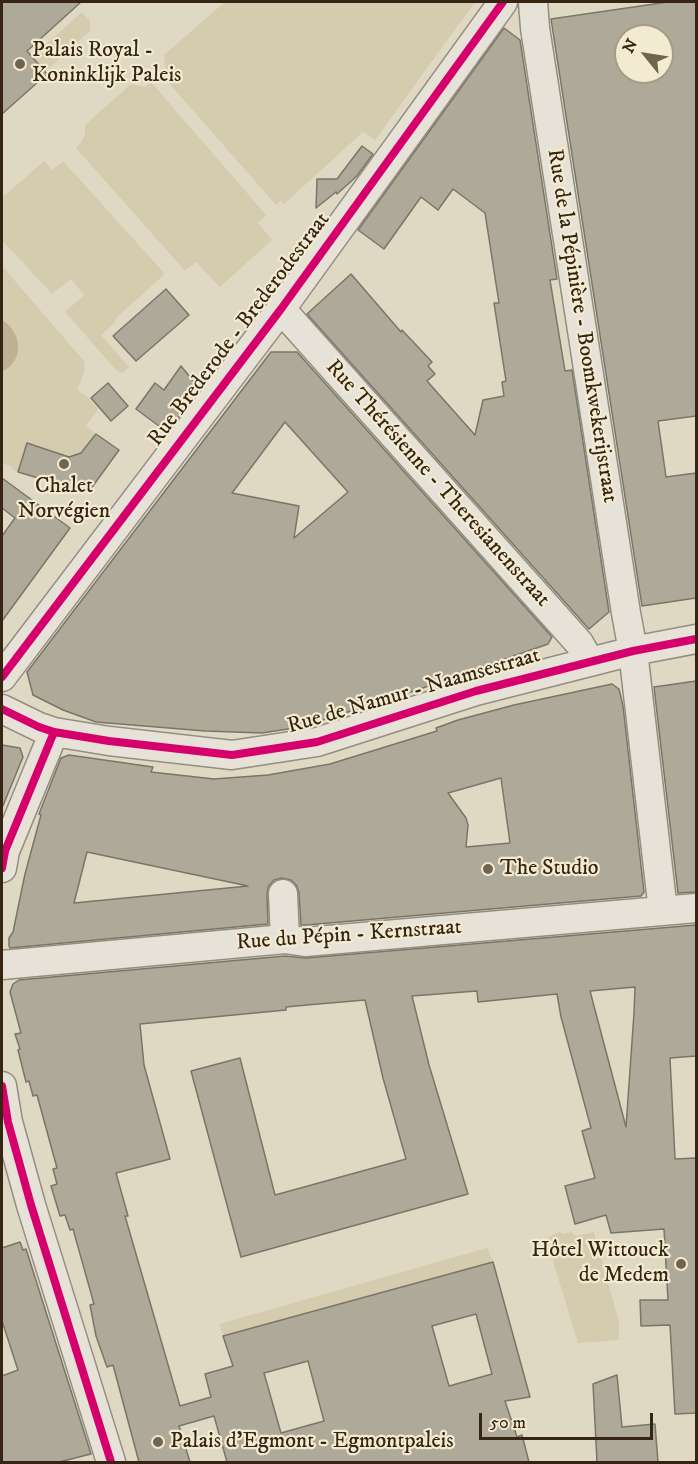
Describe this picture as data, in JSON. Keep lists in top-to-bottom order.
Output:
{
  "streets": {
    "street": [
      "Rue de la Pépinière - Boomkwekerijstraat",
      "Rue Brederode - Brederodestraat",
      "Rue Thérésienne - Theresianenstraat",
      "Rue de Namur - Naamsestraat",
      "Rue du Pépin - Kernstraat"
    ]
  },
  "crossings": [
    ["Rue de la Pépinière - Boomkwekerijstraat", "Rue de Namur - Naamsestraat"],
    ["Rue de la Pépinière - Boomkwekerijstraat", "Rue du Pépin - Kernstraat"],
    ["Rue Brederode - Brederodestraat", "Rue Thérésienne - Theresianenstraat"],
    ["Rue Thérésienne - Theresianenstraat", "Rue de Namur - Naamsestraat"]
  ],
  "places": [
    "Palais Royal - Koninklijk Paleis",
    "Chalet Norvégien",
    "The Studio",
    "Hôtel Wittouck de Medem",
    "Palais d'Egmont - Egmontpaleis"
  ],
  "scale_bar": "50 m",
  "north": "top left"
}
